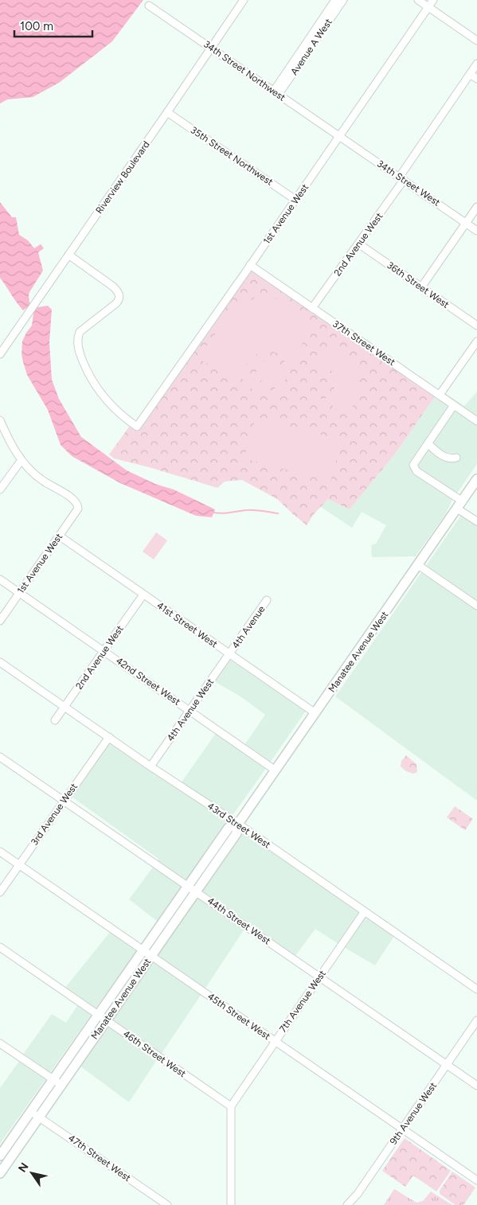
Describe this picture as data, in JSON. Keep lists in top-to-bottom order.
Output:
{
  "streets": {
    "main road": ["Manatee Avenue West"],
    "street": [
      "Avenue A West",
      "34th Street Northwest",
      "35th Street Northwest",
      "Riverview Boulevard",
      "34th Street West",
      "1st Avenue West",
      "2nd Avenue West",
      "36th Street West",
      "37th Street West",
      "41st Street West",
      "4th Avenue",
      "42nd Street West",
      "4th Avenue West",
      "3rd Avenue West",
      "43rd Street West",
      "44th Street West",
      "7th Avenue West",
      "45th Street West",
      "46th Street West",
      "9th Avenue West",
      "47th Street West"
    ]
  },
  "crossings": [
    ["Avenue A West", "34th Street Northwest"],
    ["34th Street Northwest", "Riverview Boulevard"],
    ["34th Street Northwest", "34th Street West"],
    ["34th Street Northwest", "1st Avenue West"],
    ["35th Street Northwest", "Riverview Boulevard"],
    ["35th Street Northwest", "1st Avenue West"],
    ["Riverview Boulevard", "1st Avenue West"],
    ["34th Street West", "1st Avenue West"],
    ["34th Street West", "2nd Avenue West"],
    ["1st Avenue West", "37th Street West"],
    ["1st Avenue West", "41st Street West"],
    ["1st Avenue West", "42nd Street West"],
    ["2nd Avenue West", "36th Street West"],
    ["2nd Avenue West", "37th Street West"],
    ["2nd Avenue West", "41st Street West"],
    ["2nd Avenue West", "42nd Street West"],
    ["2nd Avenue West", "43rd Street West"],
    ["41st Street West", "4th Avenue"],
    ["41st Street West", "Manatee Avenue West"],
    ["41st Street West", "4th Avenue West"],
    ["4th Avenue", "4th Avenue West"],
    ["Manatee Avenue West", "42nd Street West"],
    ["Manatee Avenue West", "43rd Street West"],
    ["Manatee Avenue West", "44th Street West"],
    ["Manatee Avenue West", "45th Street West"],
    ["Manatee Avenue West", "46th Street West"],
    ["Manatee Avenue West", "47th Street West"],
    ["42nd Street West", "4th Avenue West"],
    ["4th Avenue West", "43rd Street West"],
    ["3rd Avenue West", "43rd Street West"],
    ["3rd Avenue West", "44th Street West"],
    ["3rd Avenue West", "45th Street West"],
    ["43rd Street West", "7th Avenue West"],
    ["44th Street West", "7th Avenue West"],
    ["44th Street West", "9th Avenue West"],
    ["7th Avenue West", "45th Street West"],
    ["7th Avenue West", "46th Street West"],
    ["45th Street West", "9th Avenue West"]
  ],
  "scale_bar": "100 m",
  "north": "top left"
}
